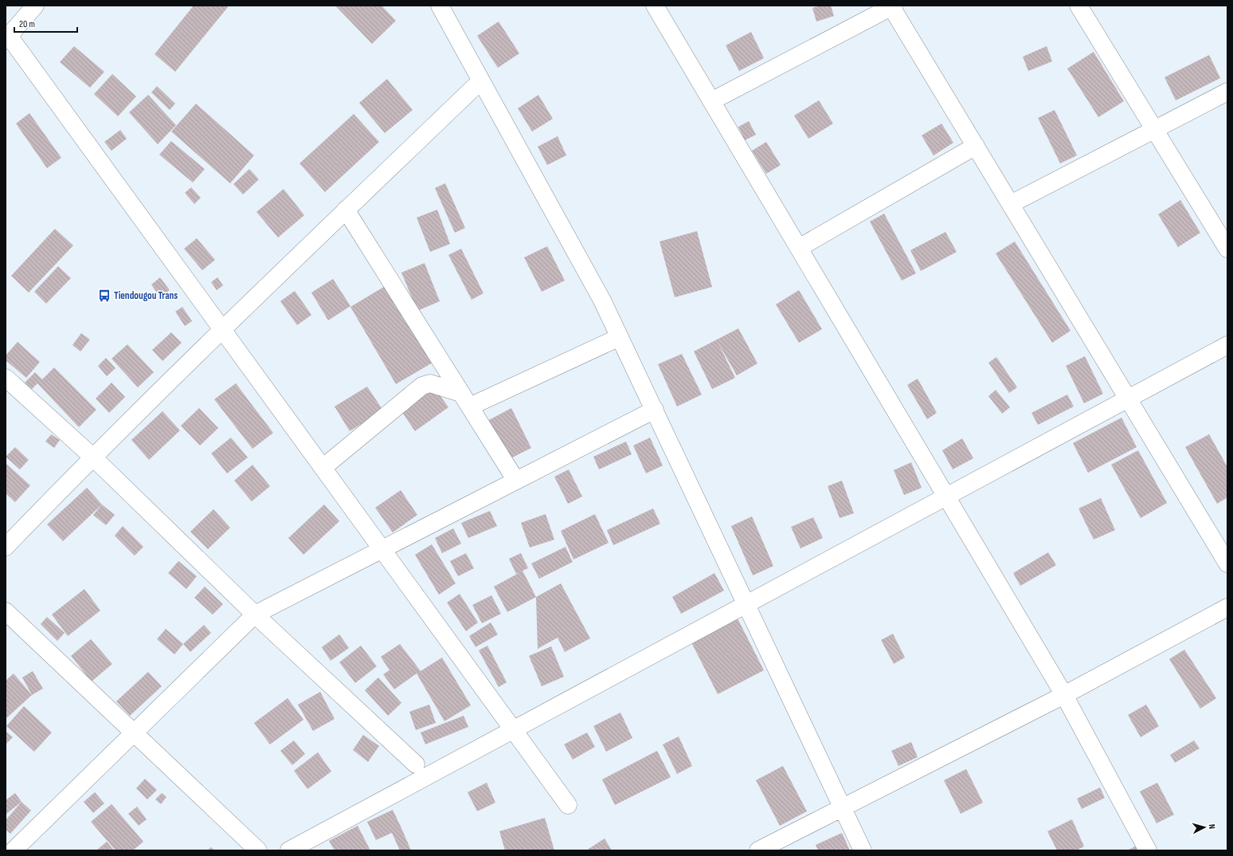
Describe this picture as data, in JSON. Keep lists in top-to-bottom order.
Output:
{
  "places": {
    "bus stop": ["Tiendougou Trans"]
  },
  "scale_bar": "20 m",
  "north": "right"
}
